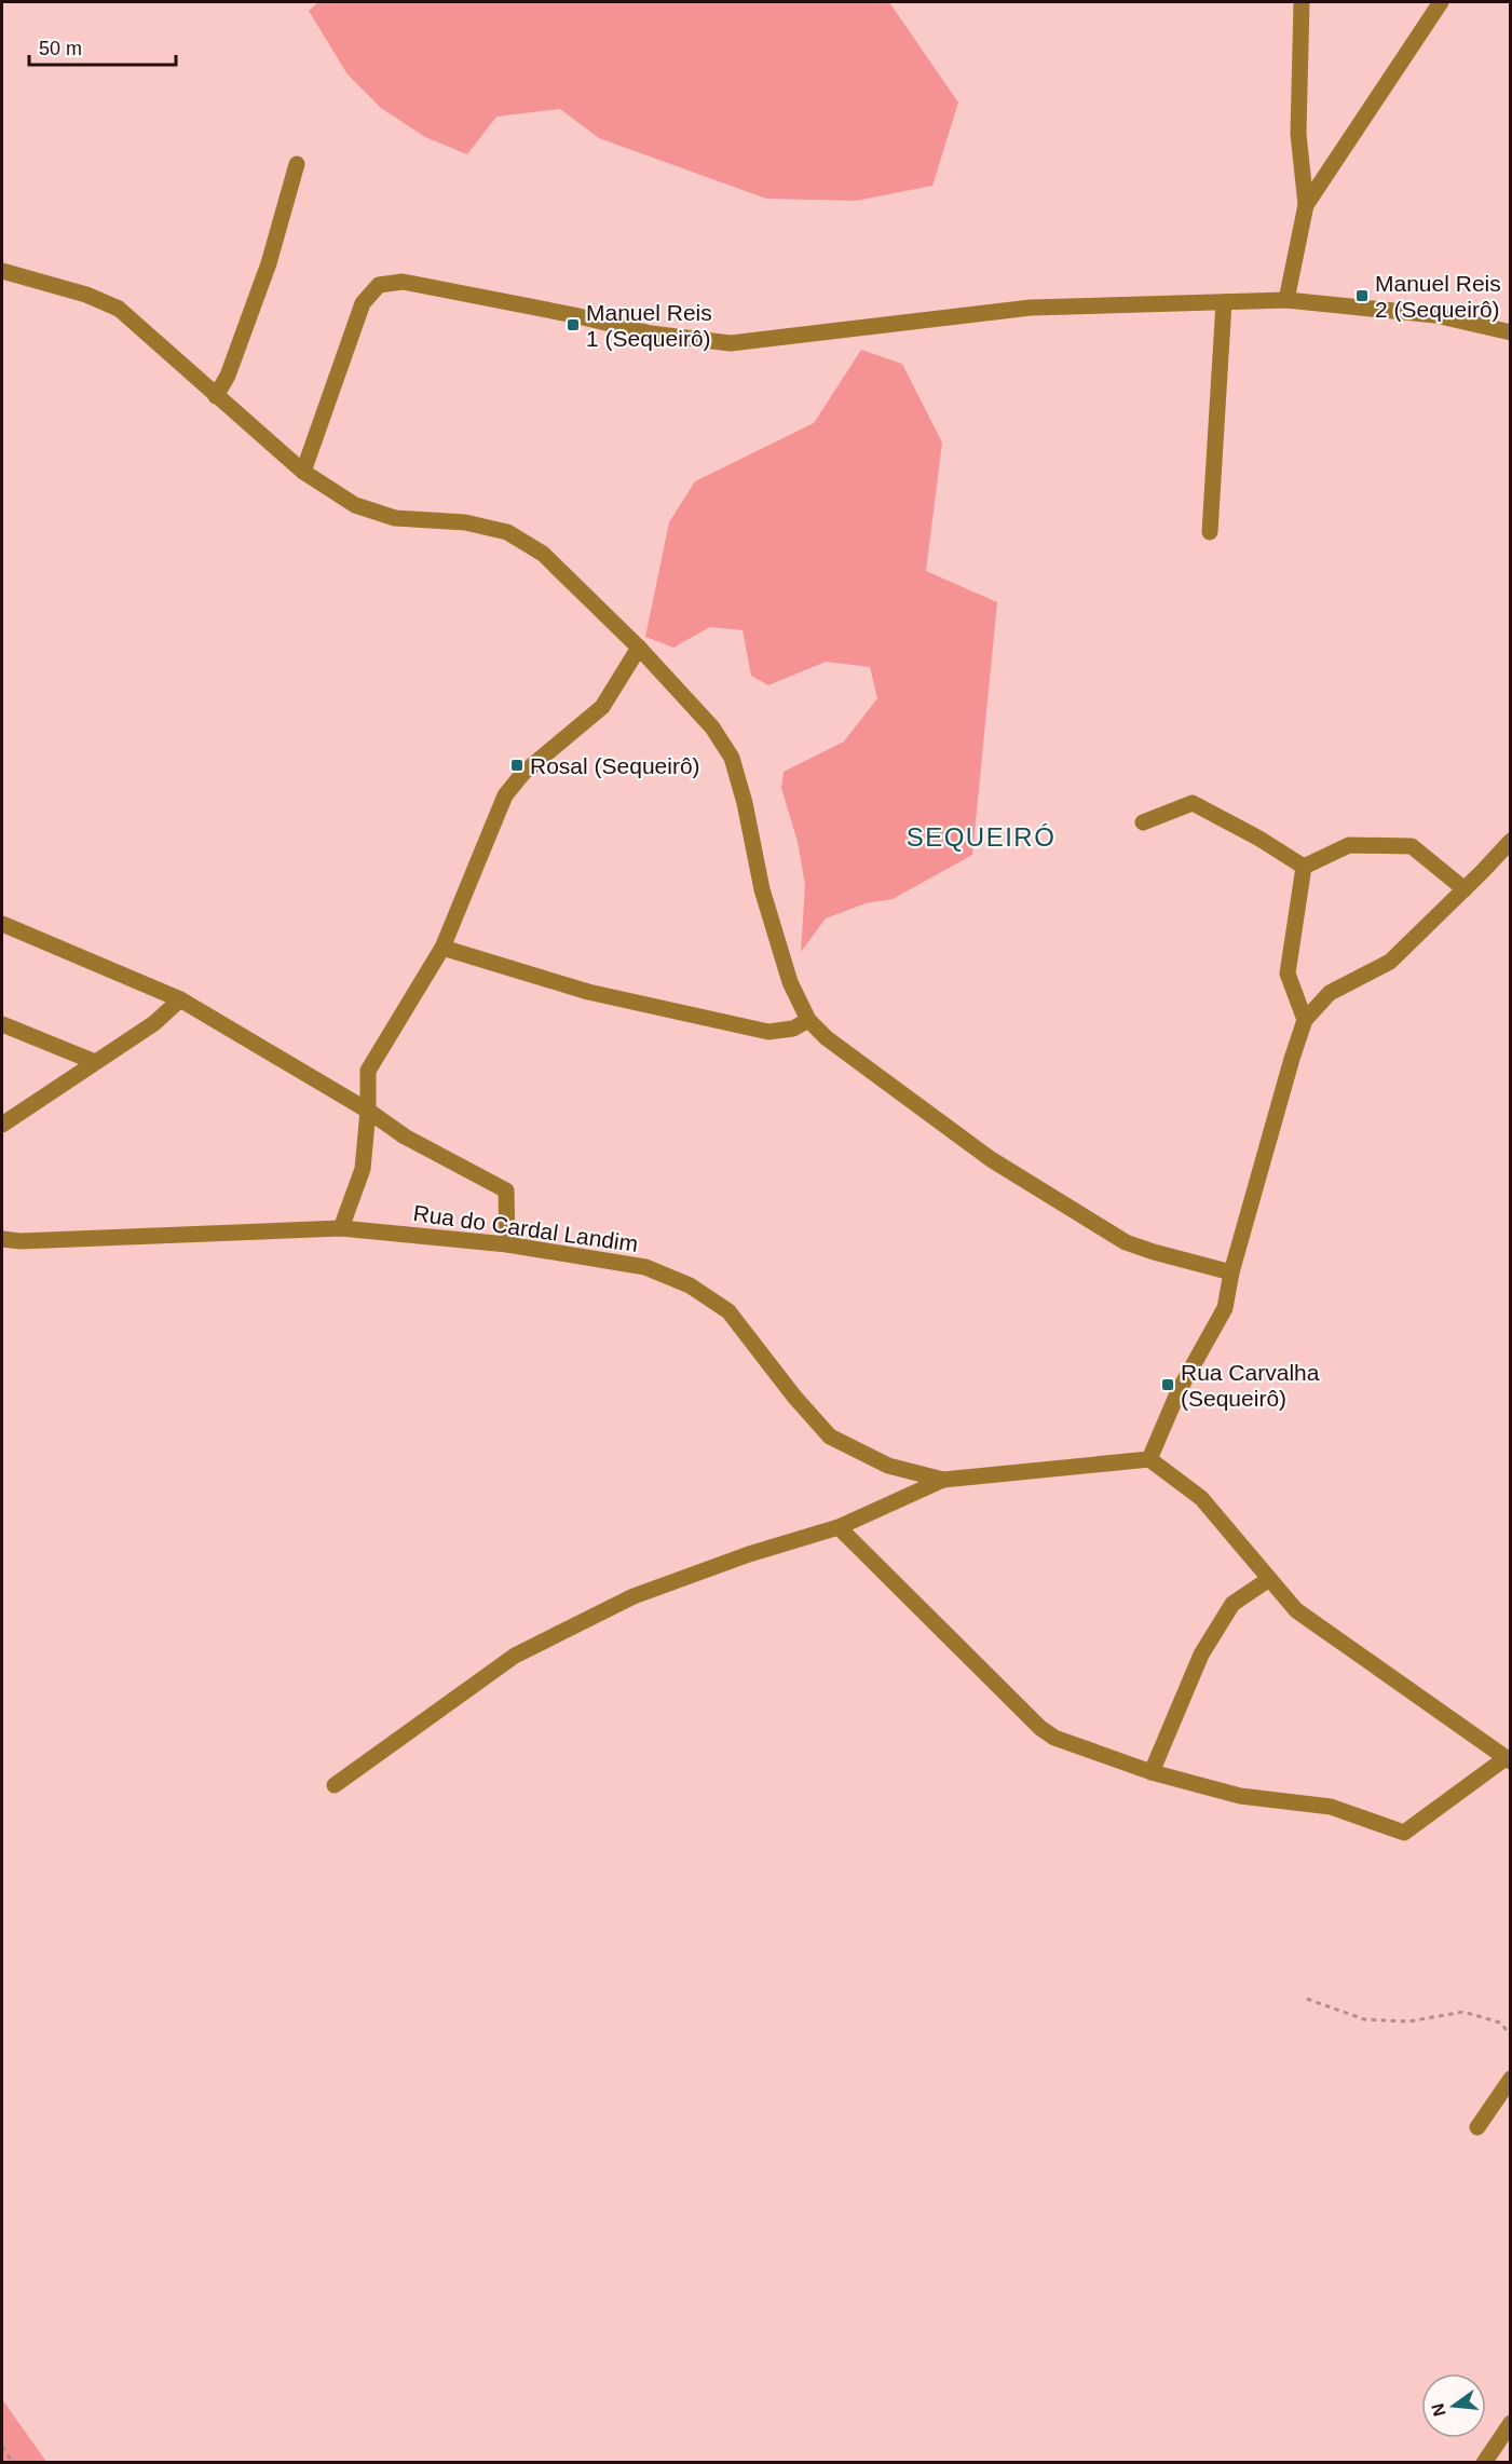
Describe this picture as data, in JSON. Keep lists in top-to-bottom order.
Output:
{
  "streets": {
    "street": ["Rua do Cardal Landim"]
  },
  "districts": ["SEQUEIRÓ"],
  "places": {
    "transit": [
      "Manuel Reis 2 (Sequeirô)",
      "Manuel Reis 1 (Sequeirô)",
      "Rosal (Sequeirô)",
      "Rua Carvalha (Sequeirô)"
    ]
  },
  "scale_bar": "50 m",
  "north": "left"
}
